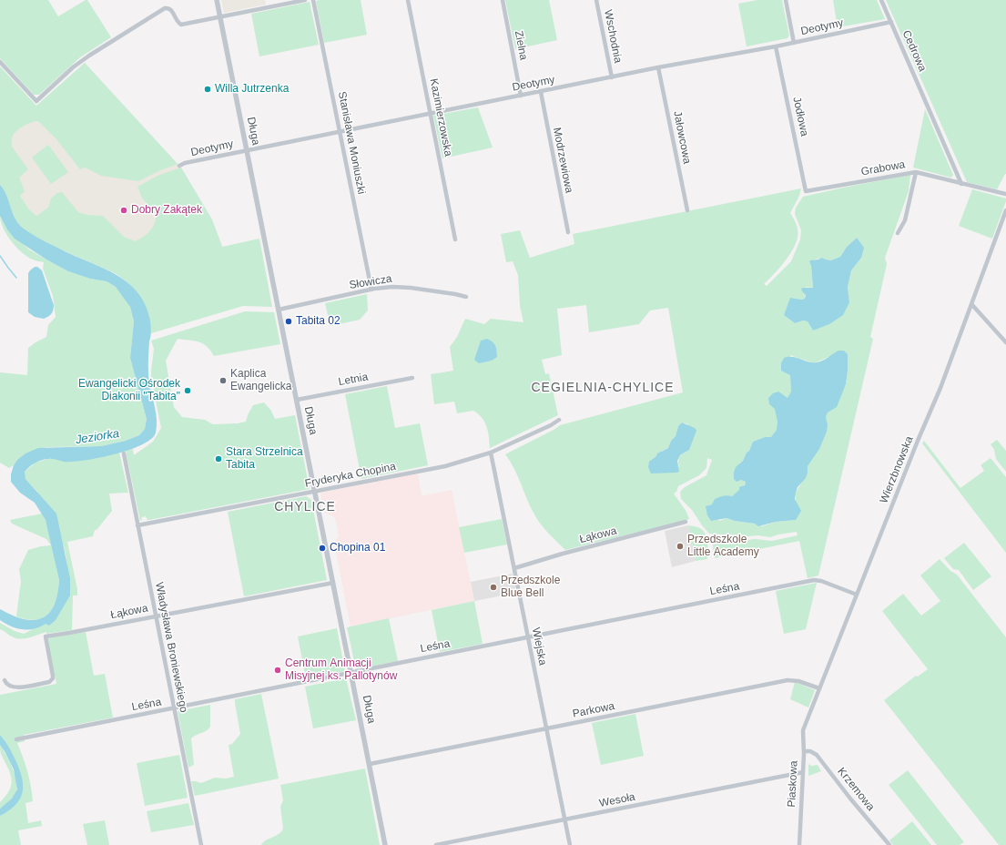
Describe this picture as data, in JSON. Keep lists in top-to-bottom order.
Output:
{
  "streets": {
    "street": [
      "Deotymy",
      "Wschodnia",
      "Zielna",
      "Cedrowa",
      "Jodłowa",
      "Kazimierzowska",
      "Długa",
      "Jałowcowa",
      "Stanisława Moniuszki",
      "Modrzewiowa",
      "Grabowa",
      "Słowicza",
      "Letnia",
      "Wierzbnowska",
      "Fryderyka Chopina",
      "Łąkowa",
      "Leśna",
      "Wiejska",
      "Władysława Broniewskiego",
      "Parkowa",
      "Piaskowa",
      "Krzemowa",
      "Wesoła"
    ]
  },
  "crossings": [
    ["Deotymy", "Wschodnia"],
    ["Deotymy", "Zielna"],
    ["Deotymy", "Cedrowa"],
    ["Deotymy", "Jodłowa"],
    ["Deotymy", "Kazimierzowska"],
    ["Deotymy", "Długa"],
    ["Deotymy", "Jałowcowa"],
    ["Deotymy", "Stanisława Moniuszki"],
    ["Deotymy", "Modrzewiowa"],
    ["Cedrowa", "Grabowa"],
    ["Jodłowa", "Grabowa"],
    ["Długa", "Słowicza"],
    ["Długa", "Letnia"],
    ["Długa", "Fryderyka Chopina"],
    ["Długa", "Łąkowa"],
    ["Długa", "Leśna"],
    ["Długa", "Parkowa"],
    ["Stanisława Moniuszki", "Słowicza"],
    ["Wierzbnowska", "Leśna"],
    ["Wierzbnowska", "Parkowa"],
    ["Wierzbnowska", "Piaskowa"],
    ["Fryderyka Chopina", "Wiejska"],
    ["Fryderyka Chopina", "Władysława Broniewskiego"],
    ["Łąkowa", "Wiejska"],
    ["Łąkowa", "Władysława Broniewskiego"],
    ["Leśna", "Wiejska"],
    ["Leśna", "Władysława Broniewskiego"],
    ["Wiejska", "Parkowa"],
    ["Wiejska", "Wesoła"],
    ["Piaskowa", "Krzemowa"],
    ["Piaskowa", "Wesoła"]
  ],
  "districts": ["CEGIELNIA-CHYLICE", "CHYLICE"],
  "water": ["Jeziorka"],
  "places": [
    "Willa Jutrzenka",
    "Dobry Zakątek",
    "Tabita 02",
    "Kaplica Ewangelicka",
    "Ewangelicki Ośrodek Diakonii \"Tabita\"",
    "Stara Strzelnica Tabita",
    "Przedszkole Little Academy",
    "Chopina 01",
    "Przedszkole Blue Bell",
    "Centrum Animacji Misyjnej ks. Pallotynów"
  ]
}
